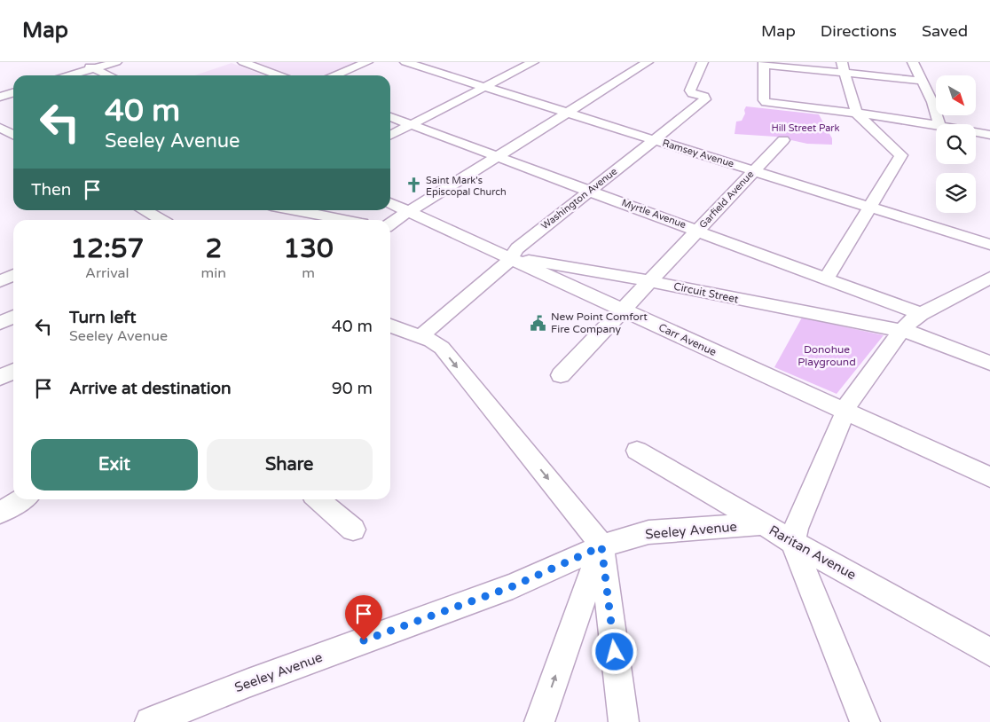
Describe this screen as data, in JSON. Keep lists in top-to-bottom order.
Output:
{
  "streets": {
    "street": [
      "Ramsey Avenue",
      "Washington Avenue",
      "Garfield Avenue",
      "Myrtle Avenue",
      "Circuit Street",
      "Carr Avenue",
      "Seeley Avenue",
      "Raritan Avenue"
    ]
  },
  "crossings": [
    ["Ramsey Avenue", "Washington Avenue"],
    ["Ramsey Avenue", "Garfield Avenue"],
    ["Washington Avenue", "Myrtle Avenue"],
    ["Washington Avenue", "Circuit Street"],
    ["Washington Avenue", "Carr Avenue"],
    ["Garfield Avenue", "Myrtle Avenue"],
    ["Garfield Avenue", "Circuit Street"],
    ["Garfield Avenue", "Carr Avenue"],
    ["Circuit Street", "Carr Avenue"],
    ["Seeley Avenue", "Raritan Avenue"]
  ],
  "parks": ["Hill Street Park", "Donohue Playground"],
  "places": {
    "church": ["Saint Mark's Episcopal Church"],
    "public building": ["New Point Comfort Fire Company"]
  },
  "north": "bottom right",
  "page": {
    "header": "Map",
    "nav": ["Map", "Directions", "Saved"],
    "turn": ["40 m", "Seeley Avenue"],
    "then": "Then",
    "eta": [
      "12:57",
      "Arrival",
      "2",
      "min",
      "130",
      "m"
    ],
    "list": [
      {
        "name": "Turn left",
        "note": "Seeley Avenue",
        "value": "40 m"
      },
      {
        "name": "Arrive at destination",
        "value": "90 m"
      }
    ],
    "buttons": ["Exit", "Share"]
  }
}
